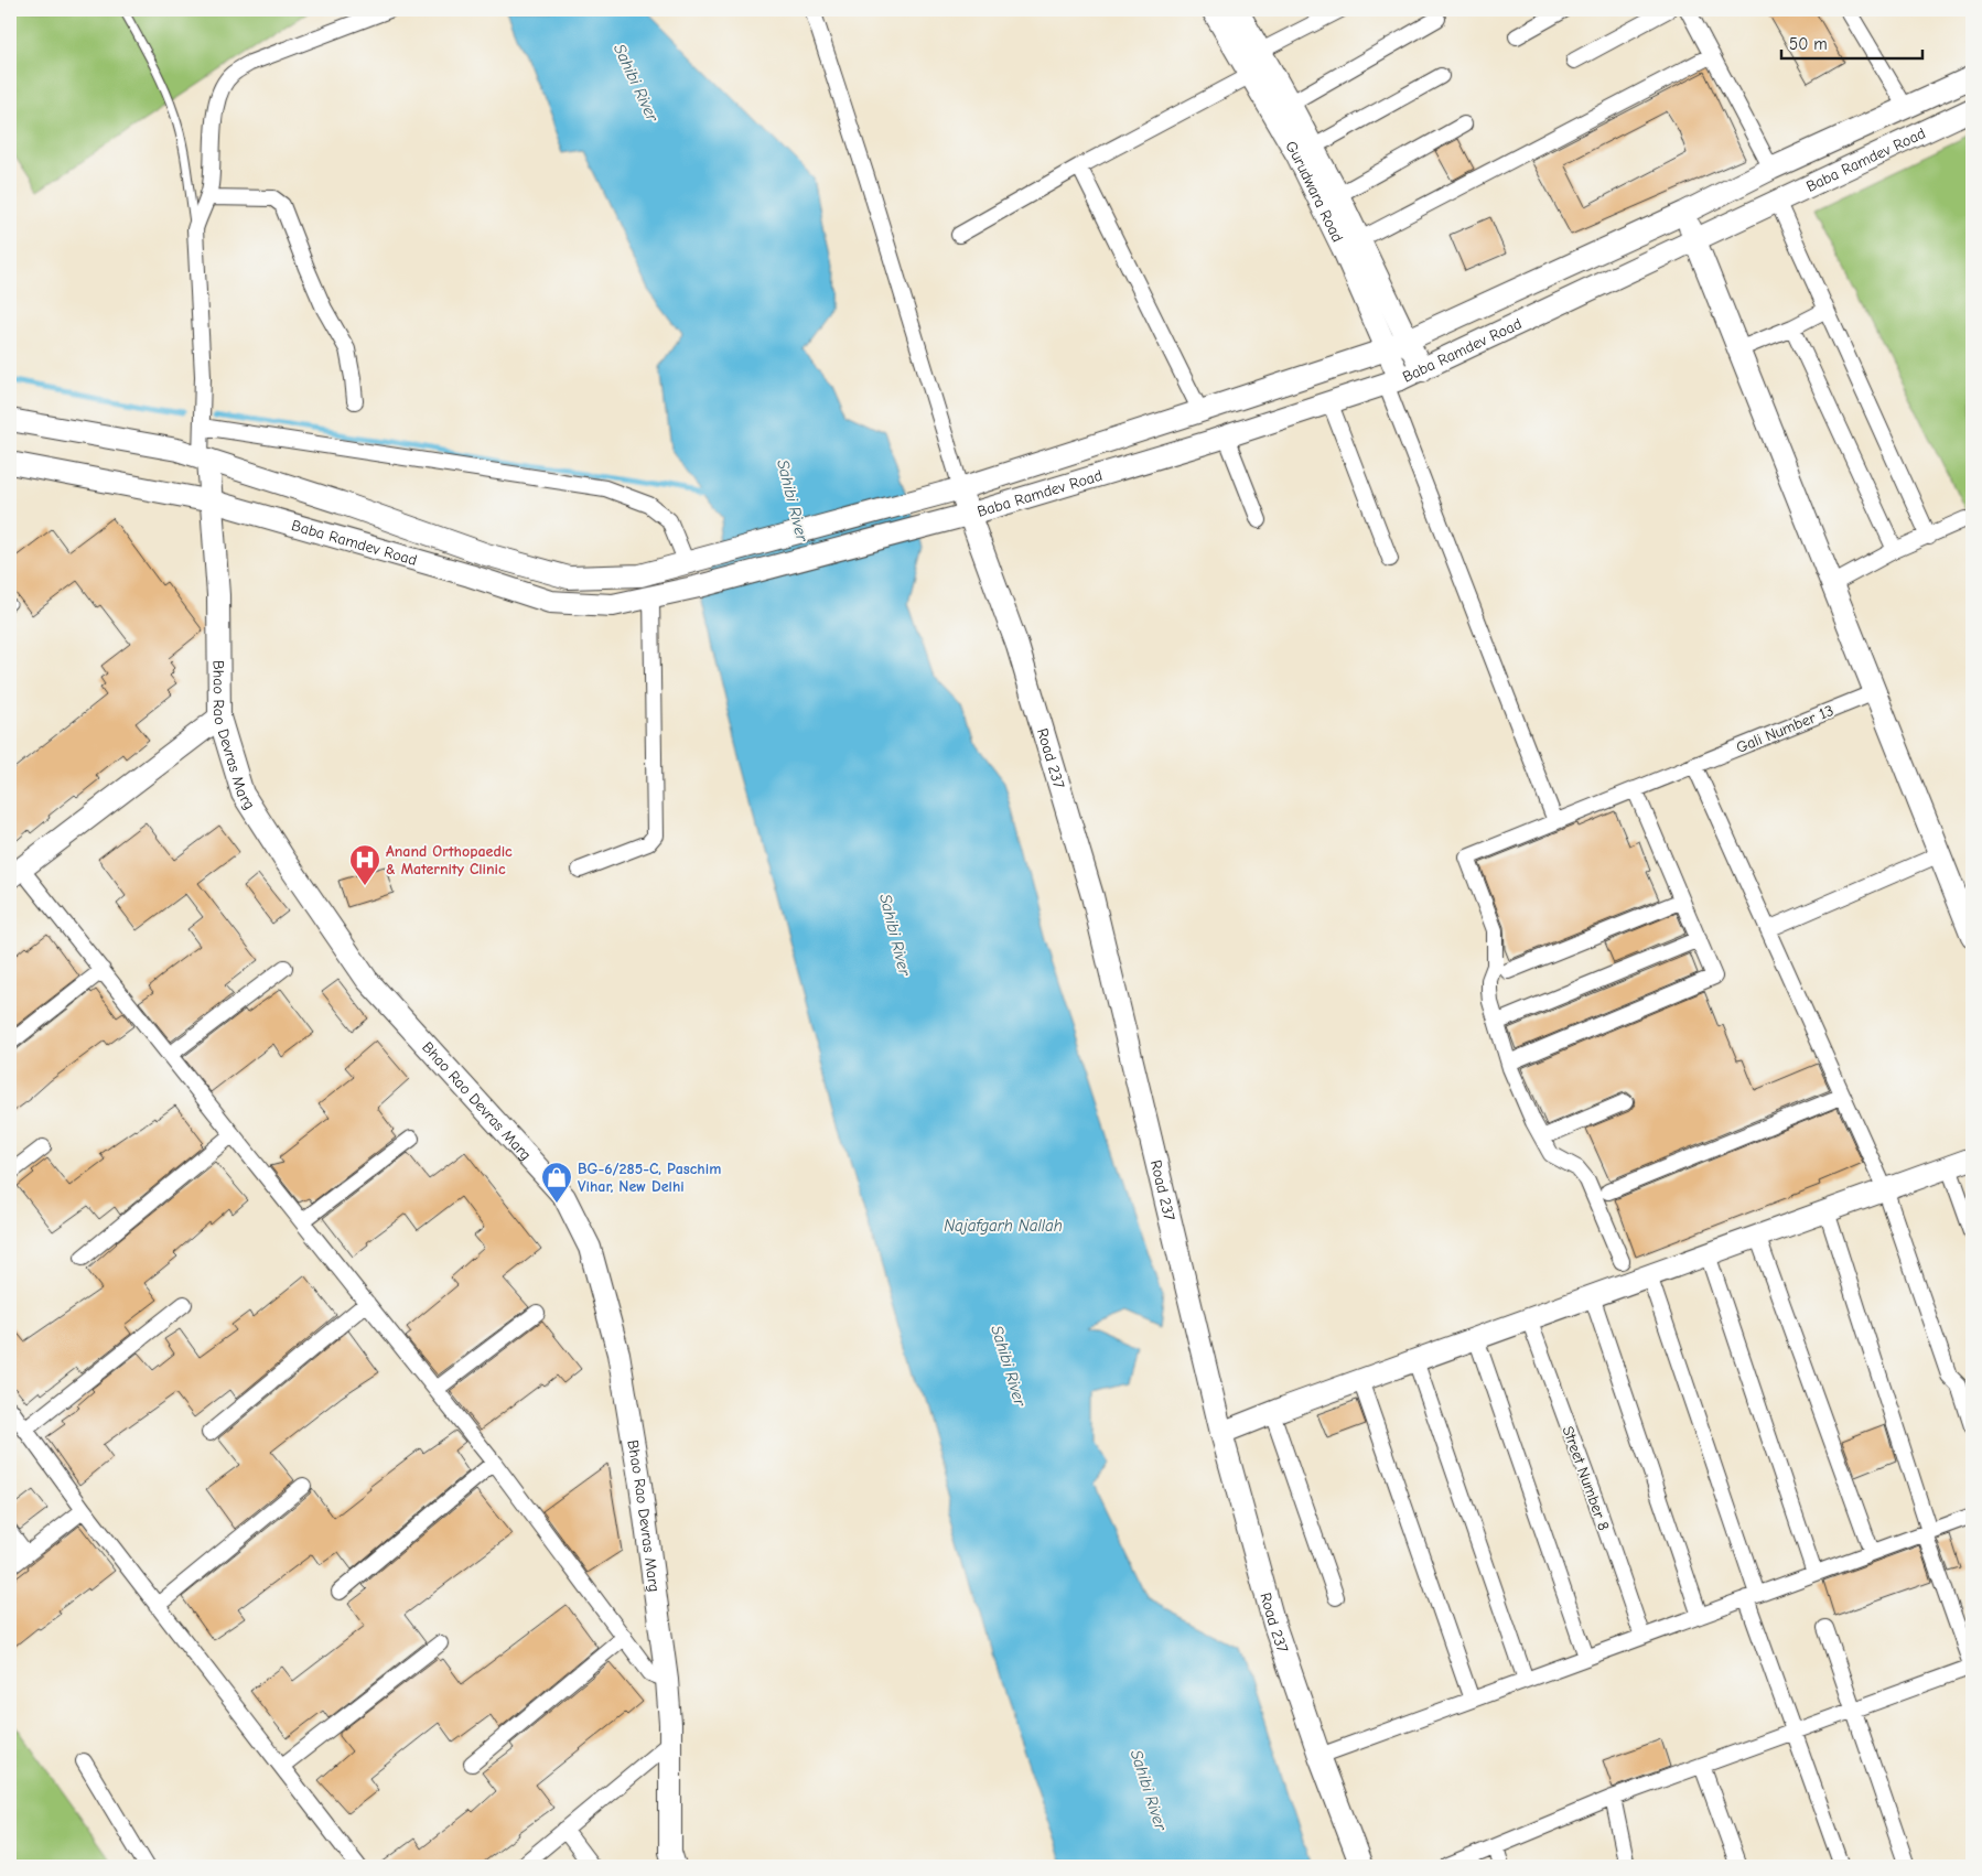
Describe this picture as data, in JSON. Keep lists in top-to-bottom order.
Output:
{
  "streets": {
    "street": [
      "Baba Ramdev Road",
      "Gurudwara Road",
      "Gali Number 13",
      "Bhao Rao Devras Marg",
      "Road 237",
      "Street Number 8"
    ]
  },
  "crossings": [
    ["Baba Ramdev Road", "Gurudwara Road"],
    ["Baba Ramdev Road", "Bhao Rao Devras Marg"],
    ["Baba Ramdev Road", "Road 237"]
  ],
  "water": ["Sahibi River", "Najafgarh Nallah"],
  "places": {
    "hospital": ["Anand Orthopaedic & Maternity Clinic"],
    "shop": ["BG-6/285-C, Paschim Vihar, New Delhi"]
  },
  "scale_bar": "50 m"
}
